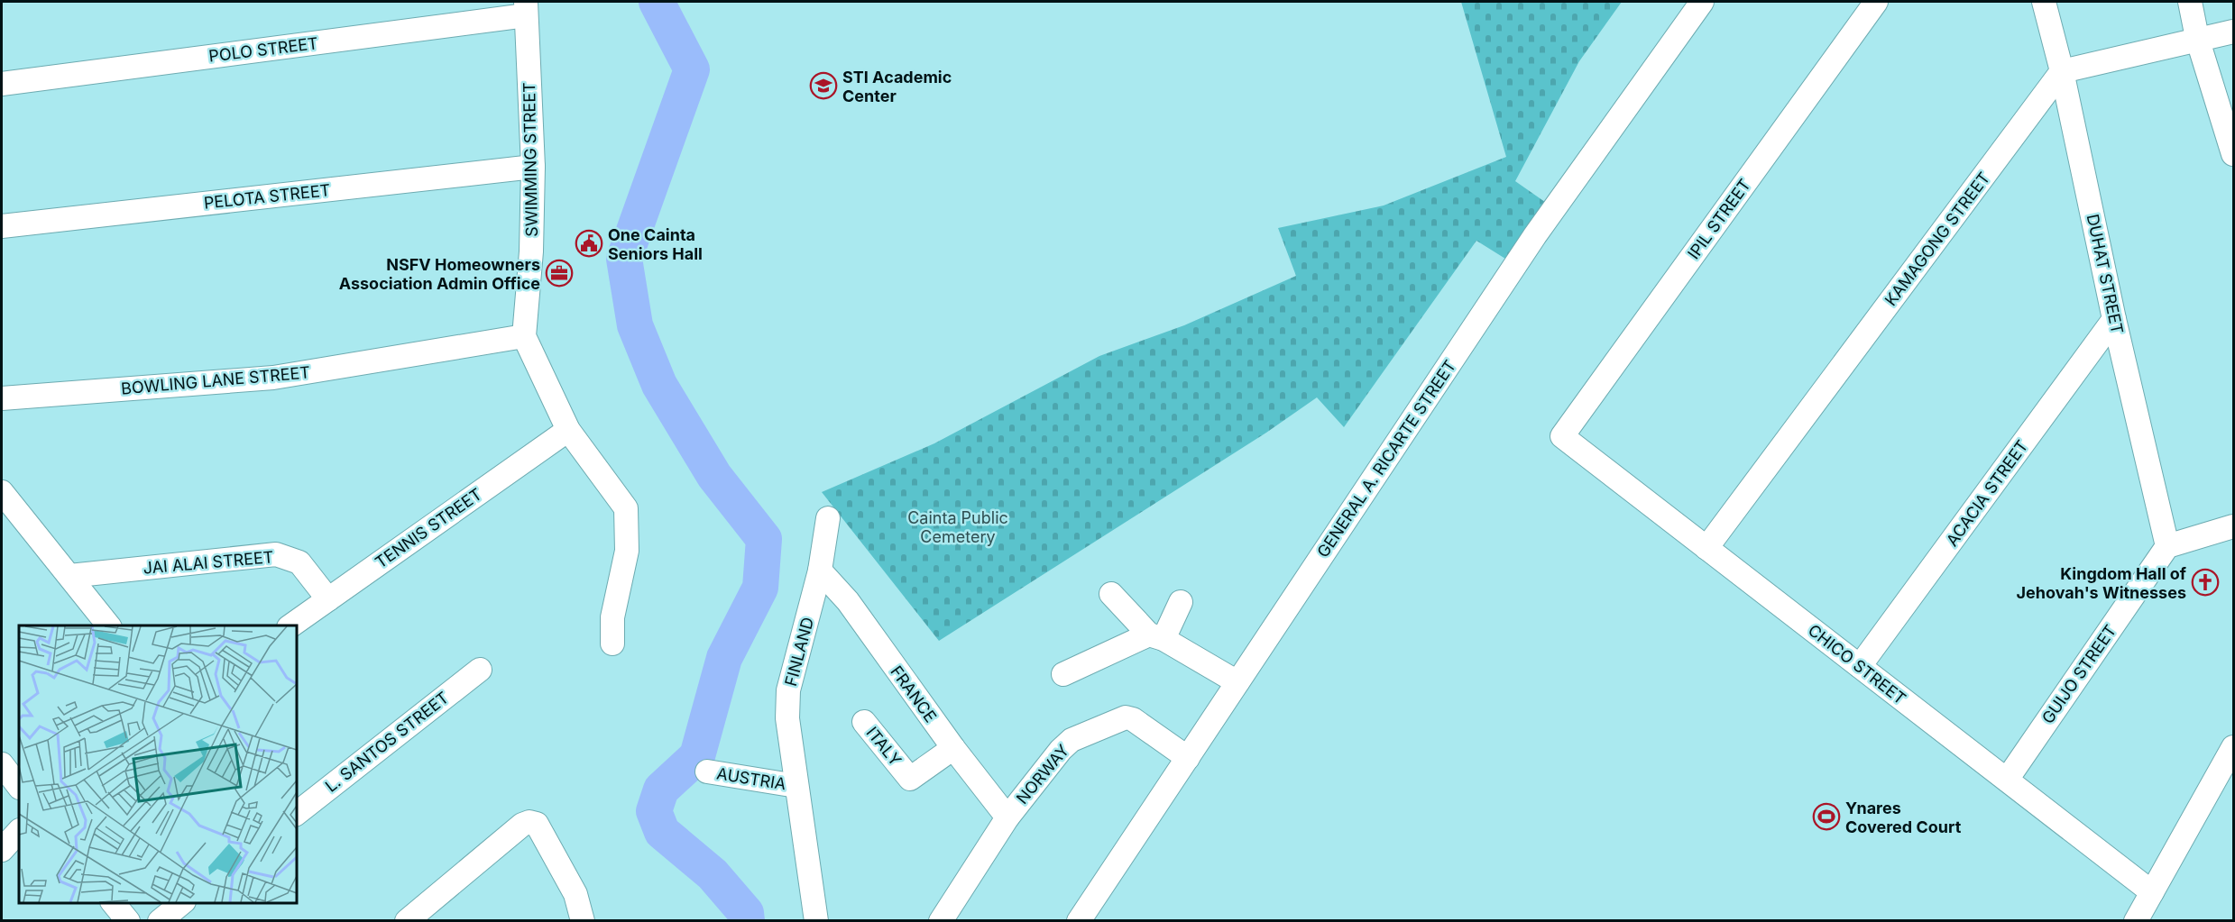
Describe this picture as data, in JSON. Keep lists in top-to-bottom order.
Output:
{
  "streets": {
    "street": [
      "POLO STREET",
      "SWIMMING STREET",
      "PELOTA STREET",
      "IPIL STREET",
      "KAMAGONG STREET",
      "DUHAT STREET",
      "BOWLING LANE STREET",
      "GENERAL A. RICARTE STREET",
      "ACACIA STREET",
      "TENNIS STREET",
      "JAI ALAI STREET",
      "FINLAND",
      "CHICO STREET",
      "GUIJO STREET",
      "FRANCE",
      "L. SANTOS STREET",
      "ITALY",
      "NORWAY",
      "AUSTRIA"
    ]
  },
  "crossings": [
    ["POLO STREET", "SWIMMING STREET"],
    ["SWIMMING STREET", "PELOTA STREET"],
    ["SWIMMING STREET", "BOWLING LANE STREET"],
    ["IPIL STREET", "CHICO STREET"],
    ["KAMAGONG STREET", "DUHAT STREET"],
    ["KAMAGONG STREET", "CHICO STREET"],
    ["DUHAT STREET", "ACACIA STREET"],
    ["DUHAT STREET", "GUIJO STREET"],
    ["GENERAL A. RICARTE STREET", "NORWAY"],
    ["ACACIA STREET", "CHICO STREET"],
    ["TENNIS STREET", "JAI ALAI STREET"],
    ["FINLAND", "FRANCE"],
    ["FINLAND", "AUSTRIA"],
    ["CHICO STREET", "GUIJO STREET"],
    ["FRANCE", "ITALY"],
    ["FRANCE", "NORWAY"]
  ],
  "parks": ["Cainta Public Cemetery"],
  "places": {
    "school or university": ["STI Academic Center"],
    "public building": ["One Cainta Seniors Hall"],
    "office": ["NSFV Homeowners Association Admin Office"],
    "church": ["Kingdom Hall of Jehovah's Witnesses"],
    "sports": ["Ynares Covered Court"]
  }
}
